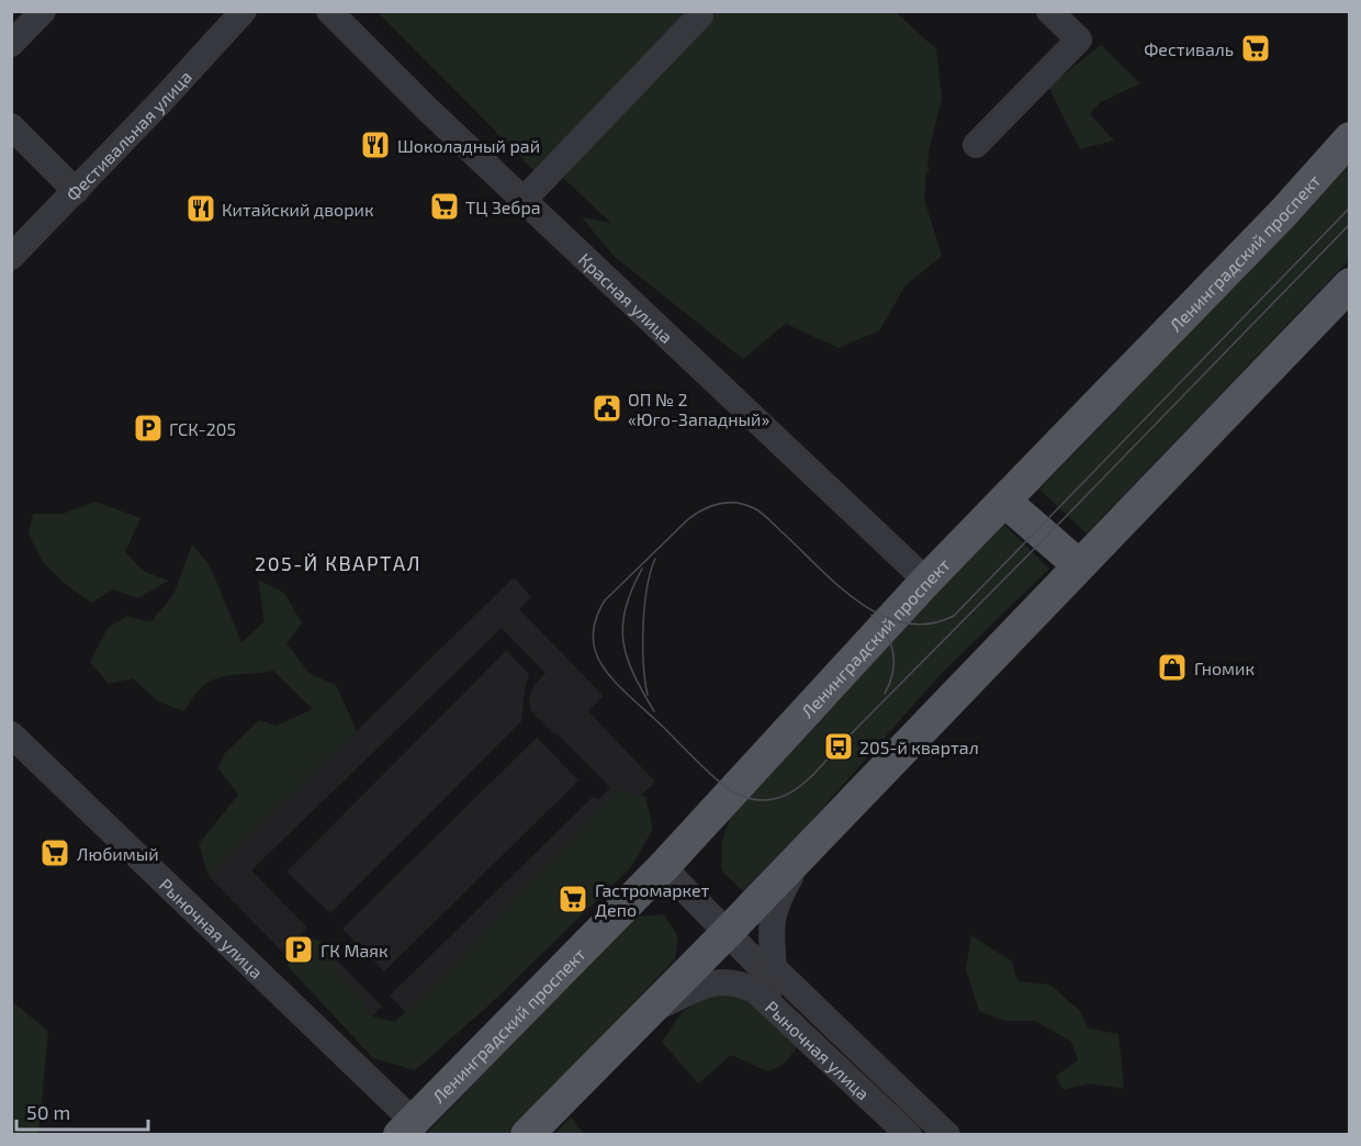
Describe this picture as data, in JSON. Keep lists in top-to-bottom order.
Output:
{
  "streets": {
    "main road": ["Ленинградский проспект"],
    "street": ["Фестивальная улица", "Красная улица", "Рыночная улица"]
  },
  "crossings": [
    ["Ленинградский проспект", "Красная улица"],
    ["Ленинградский проспект", "Рыночная улица"]
  ],
  "districts": ["205-Й КВАРТАЛ"],
  "places": {
    "supermarket": [
      "Фестиваль",
      "ТЦ Зебра",
      "Любимый",
      "Гастромаркет Депо"
    ],
    "restaurant": ["Шоколадный рай", "Китайский дворик"],
    "public building": ["ОП № 2 «Юго-Западный»"],
    "parking": ["ГСК-205", "ГК Маяк"],
    "shop": ["Гномик"],
    "bus stop": ["205-й квартал"]
  },
  "scale_bar": "50 m"
}
